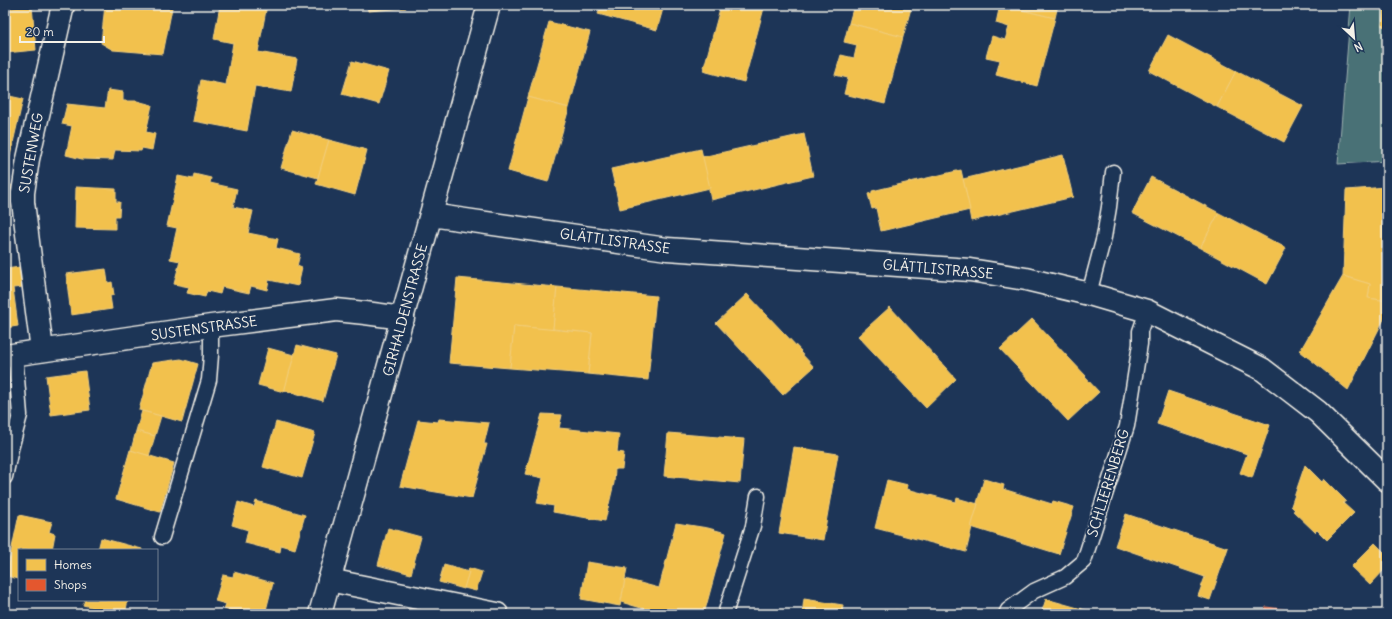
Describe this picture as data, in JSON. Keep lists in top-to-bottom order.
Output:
{
  "streets": {
    "street": [
      "SUSTENWEG",
      "GLÄTTLISTRASSE",
      "GIRHALDENSTRASSE",
      "SUSTENSTRASSE"
    ],
    "lane": ["SCHLIERENBERG"]
  },
  "crossings": [
    ["SUSTENWEG", "SUSTENSTRASSE"],
    ["GLÄTTLISTRASSE", "GIRHALDENSTRASSE"],
    ["GLÄTTLISTRASSE", "SCHLIERENBERG"],
    ["GIRHALDENSTRASSE", "SUSTENSTRASSE"]
  ],
  "legend": ["Homes", "Shops"],
  "scale_bar": "20 m",
  "north": "bottom right"
}
